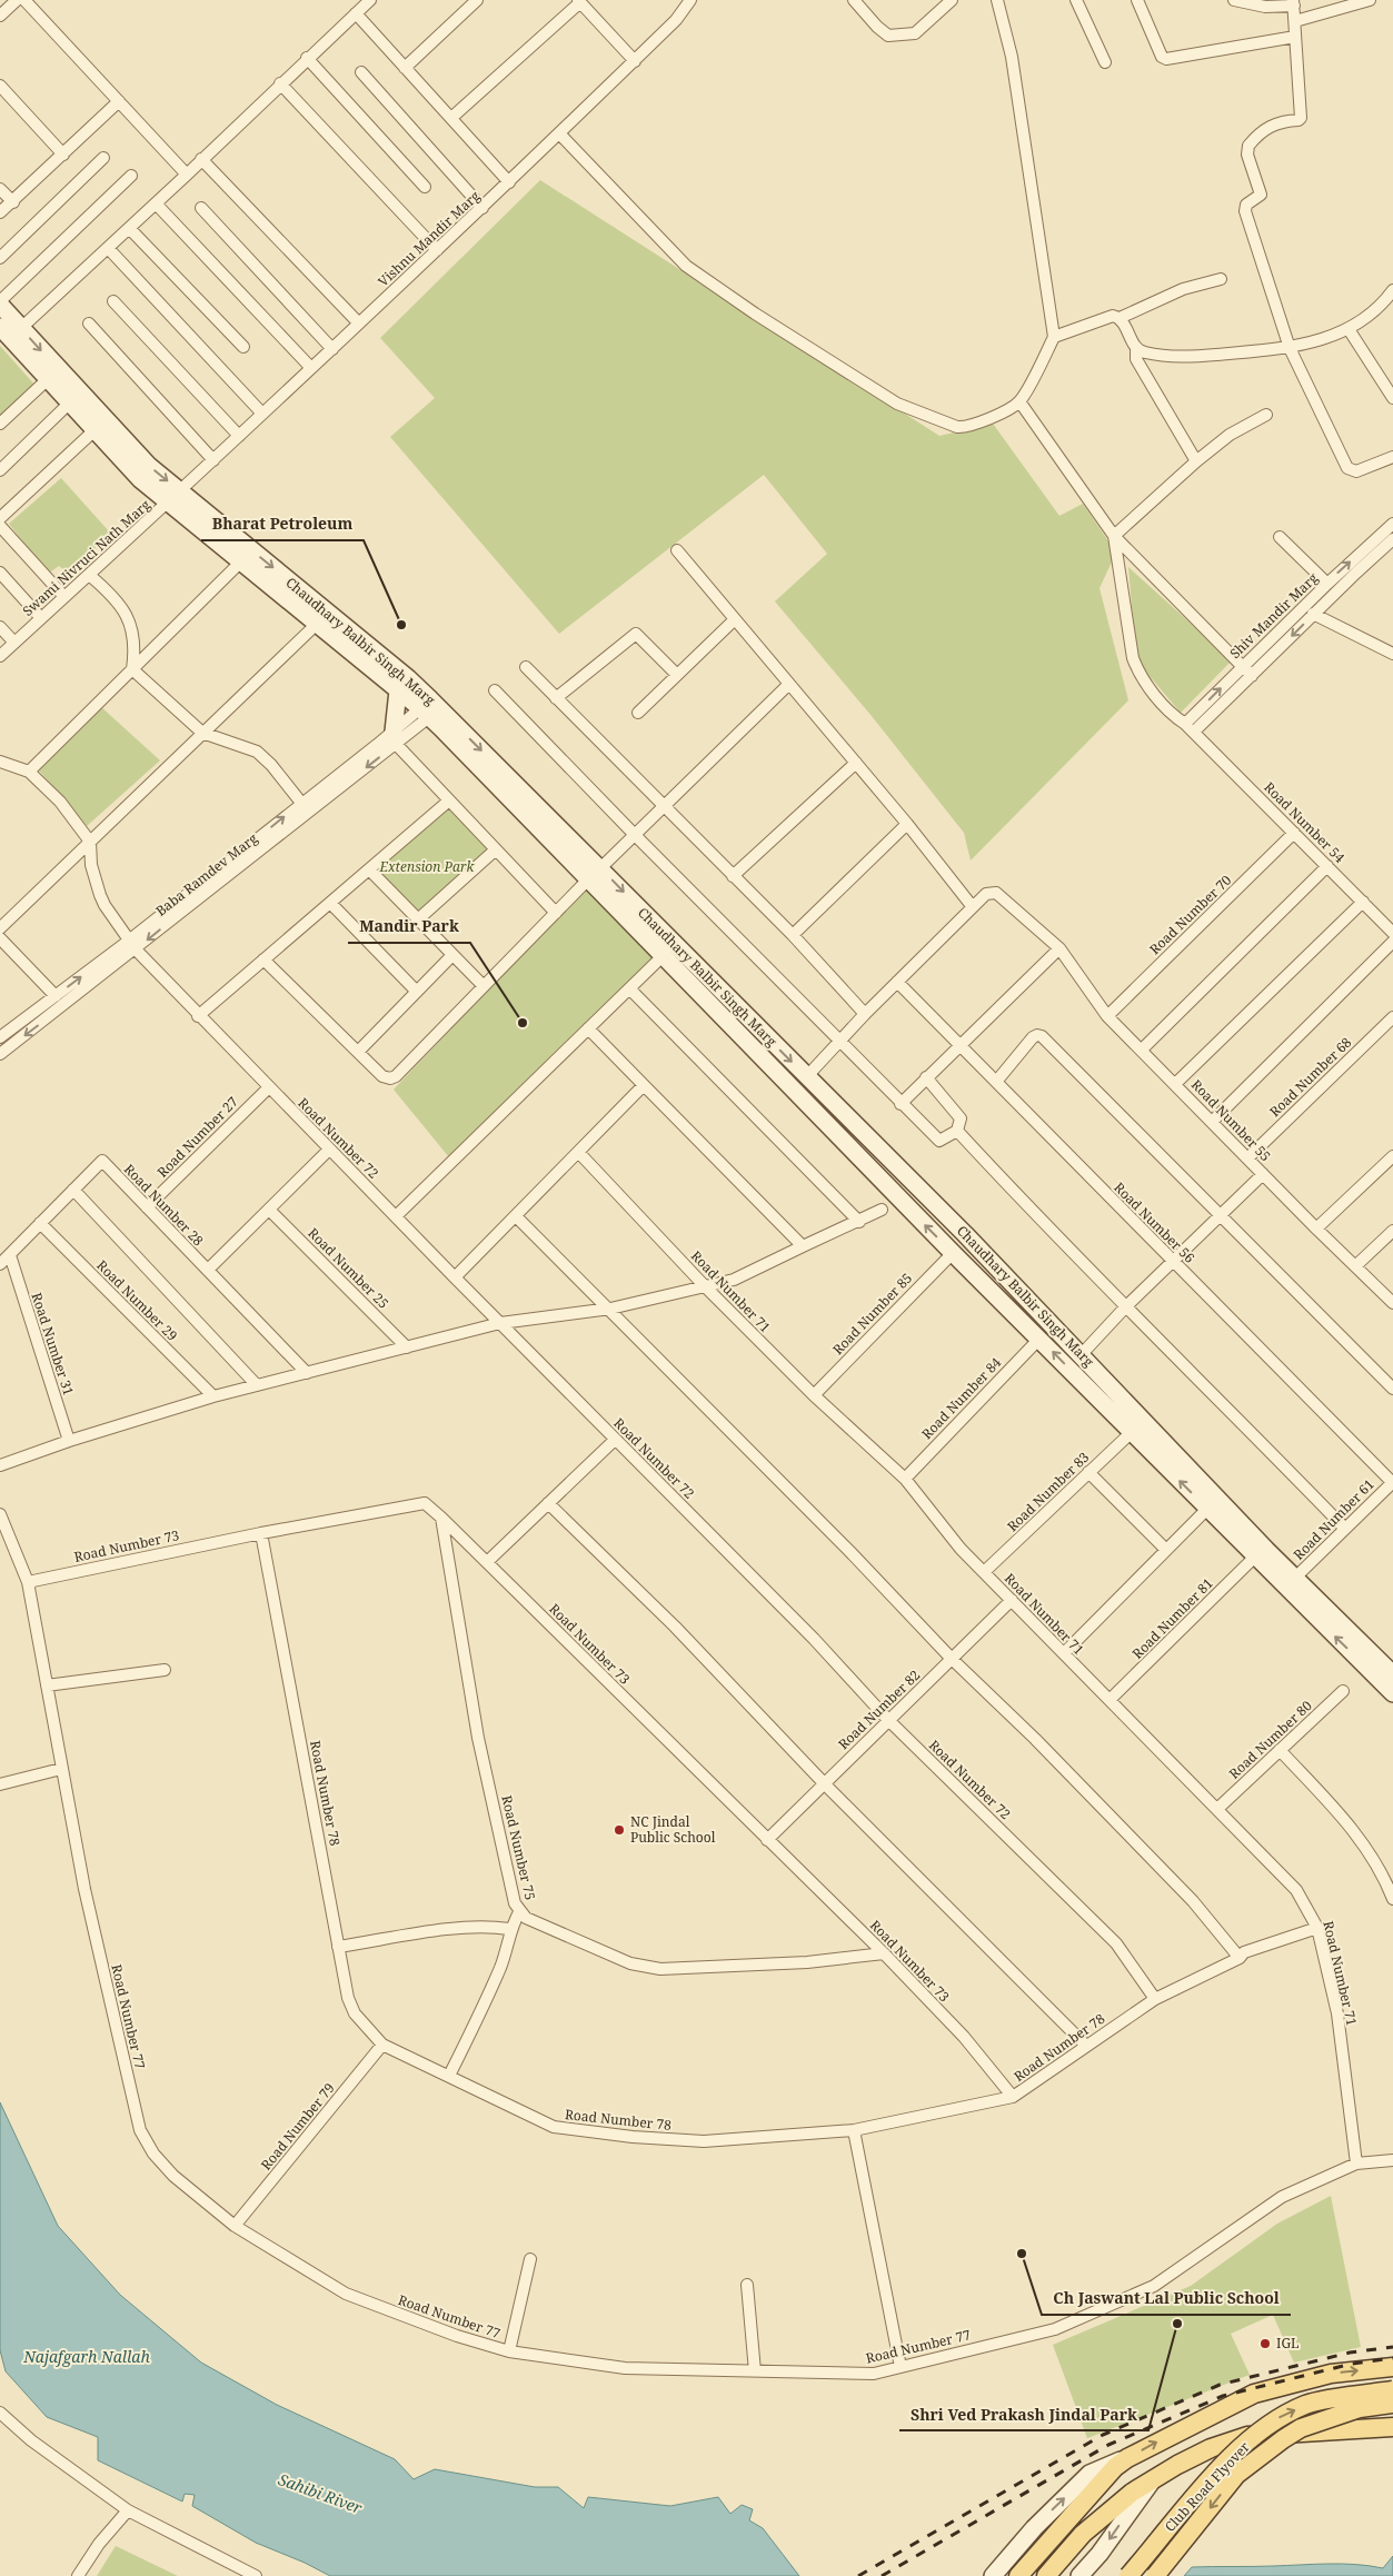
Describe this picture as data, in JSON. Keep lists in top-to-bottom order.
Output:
{
  "streets": {
    "main road": ["Club Road Flyover"],
    "street": [
      "Vishnu Mandir Marg",
      "Swami Nivruci Nath Marg",
      "Shiv Mandir Marg",
      "Chaudhary Balbir Singh Marg",
      "Road Number 54",
      "Baba Ramdev Marg",
      "Road Number 70",
      "Road Number 68",
      "Road Number 55",
      "Road Number 27",
      "Road Number 72",
      "Road Number 28",
      "Road Number 56",
      "Road Number 25",
      "Road Number 71",
      "Road Number 29",
      "Road Number 85",
      "Road Number 31",
      "Road Number 84",
      "Road Number 83",
      "Road Number 61",
      "Road Number 73",
      "Road Number 81",
      "Road Number 82",
      "Road Number 80",
      "Road Number 78",
      "Road Number 75",
      "Road Number 77",
      "Road Number 79"
    ]
  },
  "crossings": [
    ["Vishnu Mandir Marg", "Swami Nivruci Nath Marg"],
    ["Vishnu Mandir Marg", "Chaudhary Balbir Singh Marg"],
    ["Swami Nivruci Nath Marg", "Chaudhary Balbir Singh Marg"],
    ["Shiv Mandir Marg", "Road Number 54"],
    ["Chaudhary Balbir Singh Marg", "Baba Ramdev Marg"],
    ["Chaudhary Balbir Singh Marg", "Road Number 85"],
    ["Chaudhary Balbir Singh Marg", "Road Number 84"],
    ["Chaudhary Balbir Singh Marg", "Road Number 83"],
    ["Chaudhary Balbir Singh Marg", "Road Number 61"],
    ["Chaudhary Balbir Singh Marg", "Road Number 81"],
    ["Road Number 54", "Road Number 70"],
    ["Baba Ramdev Marg", "Road Number 72"],
    ["Road Number 70", "Road Number 55"],
    ["Road Number 68", "Road Number 55"],
    ["Road Number 27", "Road Number 72"],
    ["Road Number 27", "Road Number 28"],
    ["Road Number 72", "Road Number 82"],
    ["Road Number 72", "Road Number 78"],
    ["Road Number 28", "Road Number 29"],
    ["Road Number 28", "Road Number 31"],
    ["Road Number 56", "Road Number 61"],
    ["Road Number 71", "Road Number 85"],
    ["Road Number 71", "Road Number 84"],
    ["Road Number 71", "Road Number 83"],
    ["Road Number 71", "Road Number 81"],
    ["Road Number 71", "Road Number 82"],
    ["Road Number 71", "Road Number 80"],
    ["Road Number 71", "Road Number 78"],
    ["Road Number 71", "Road Number 77"],
    ["Road Number 73", "Road Number 82"],
    ["Road Number 73", "Road Number 78"],
    ["Road Number 73", "Road Number 75"],
    ["Road Number 73", "Road Number 77"],
    ["Road Number 78", "Road Number 79"],
    ["Road Number 77", "Road Number 79"]
  ],
  "water": ["Najafgarh Nallah", "Sahibi River"],
  "parks": ["Extension Park"],
  "places": [
    "Bharat Petroleum",
    "Mandir Park",
    "NC Jindal Public School",
    "Ch Jaswant Lal Public School",
    "Shri Ved Prakash Jindal Park",
    "IGL"
  ]
}
